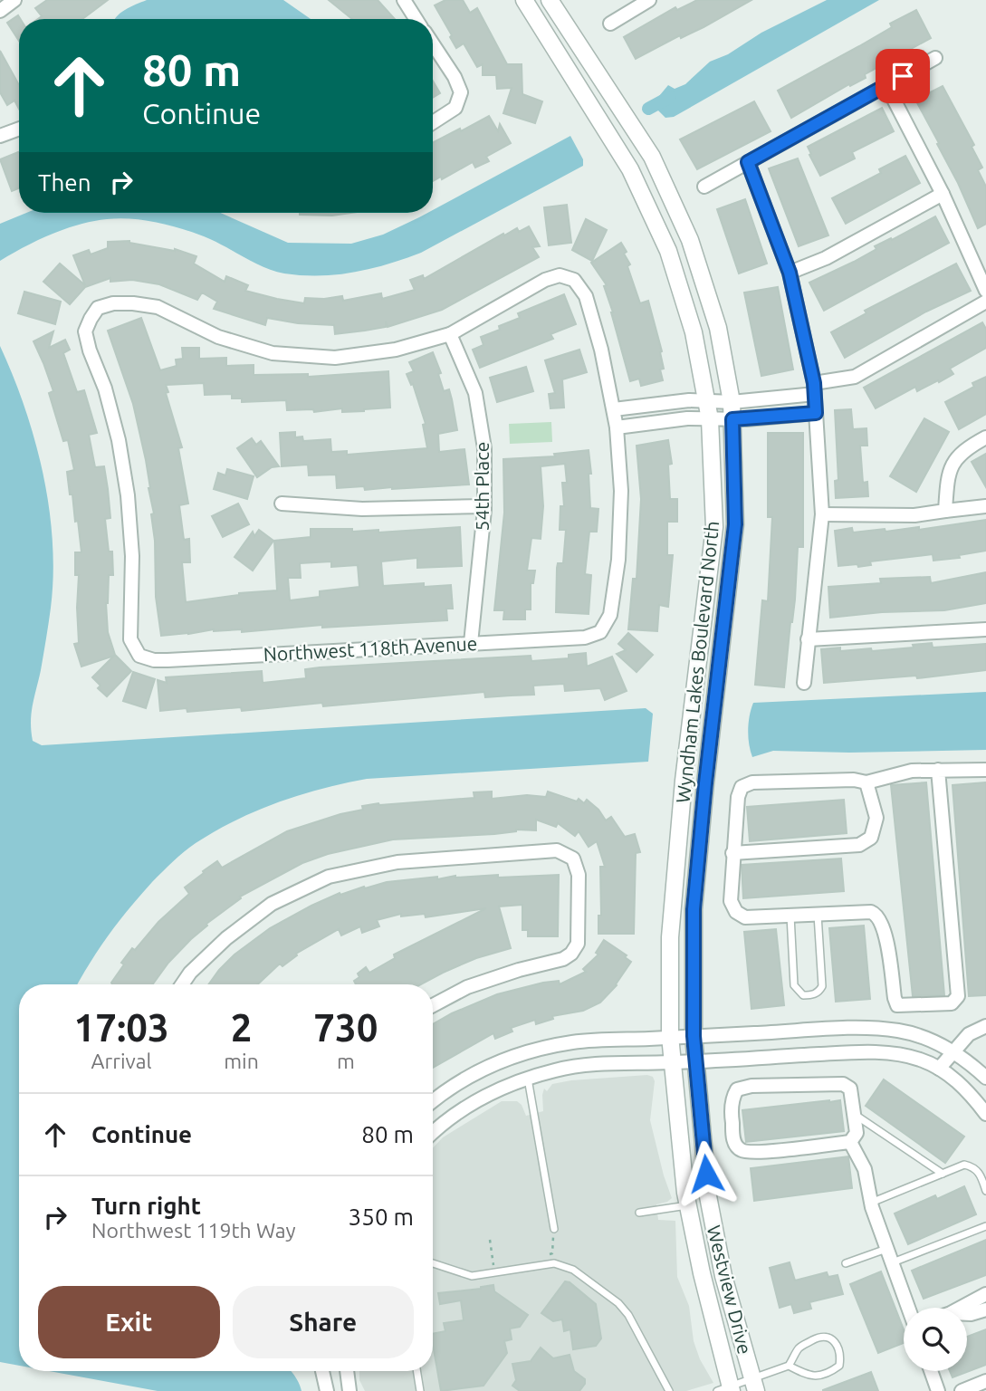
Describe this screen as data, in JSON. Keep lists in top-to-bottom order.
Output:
{
  "streets": {
    "street": [
      "54th Place",
      "Northwest 118th Avenue",
      "Wyndham Lakes Boulevard North",
      "Westview Drive"
    ]
  },
  "crossings": [
    ["54th Place", "Northwest 118th Avenue"],
    ["Wyndham Lakes Boulevard North", "Westview Drive"]
  ],
  "page": {
    "turn": ["80 m", "Continue"],
    "then": "Then",
    "eta": [
      "17:03",
      "Arrival",
      "2",
      "min",
      "730",
      "m"
    ],
    "list": [
      {
        "name": "Continue",
        "value": "80 m"
      },
      {
        "name": "Turn right",
        "note": "Northwest 119th Way",
        "value": "350 m"
      }
    ],
    "buttons": ["Exit", "Share"]
  }
}
